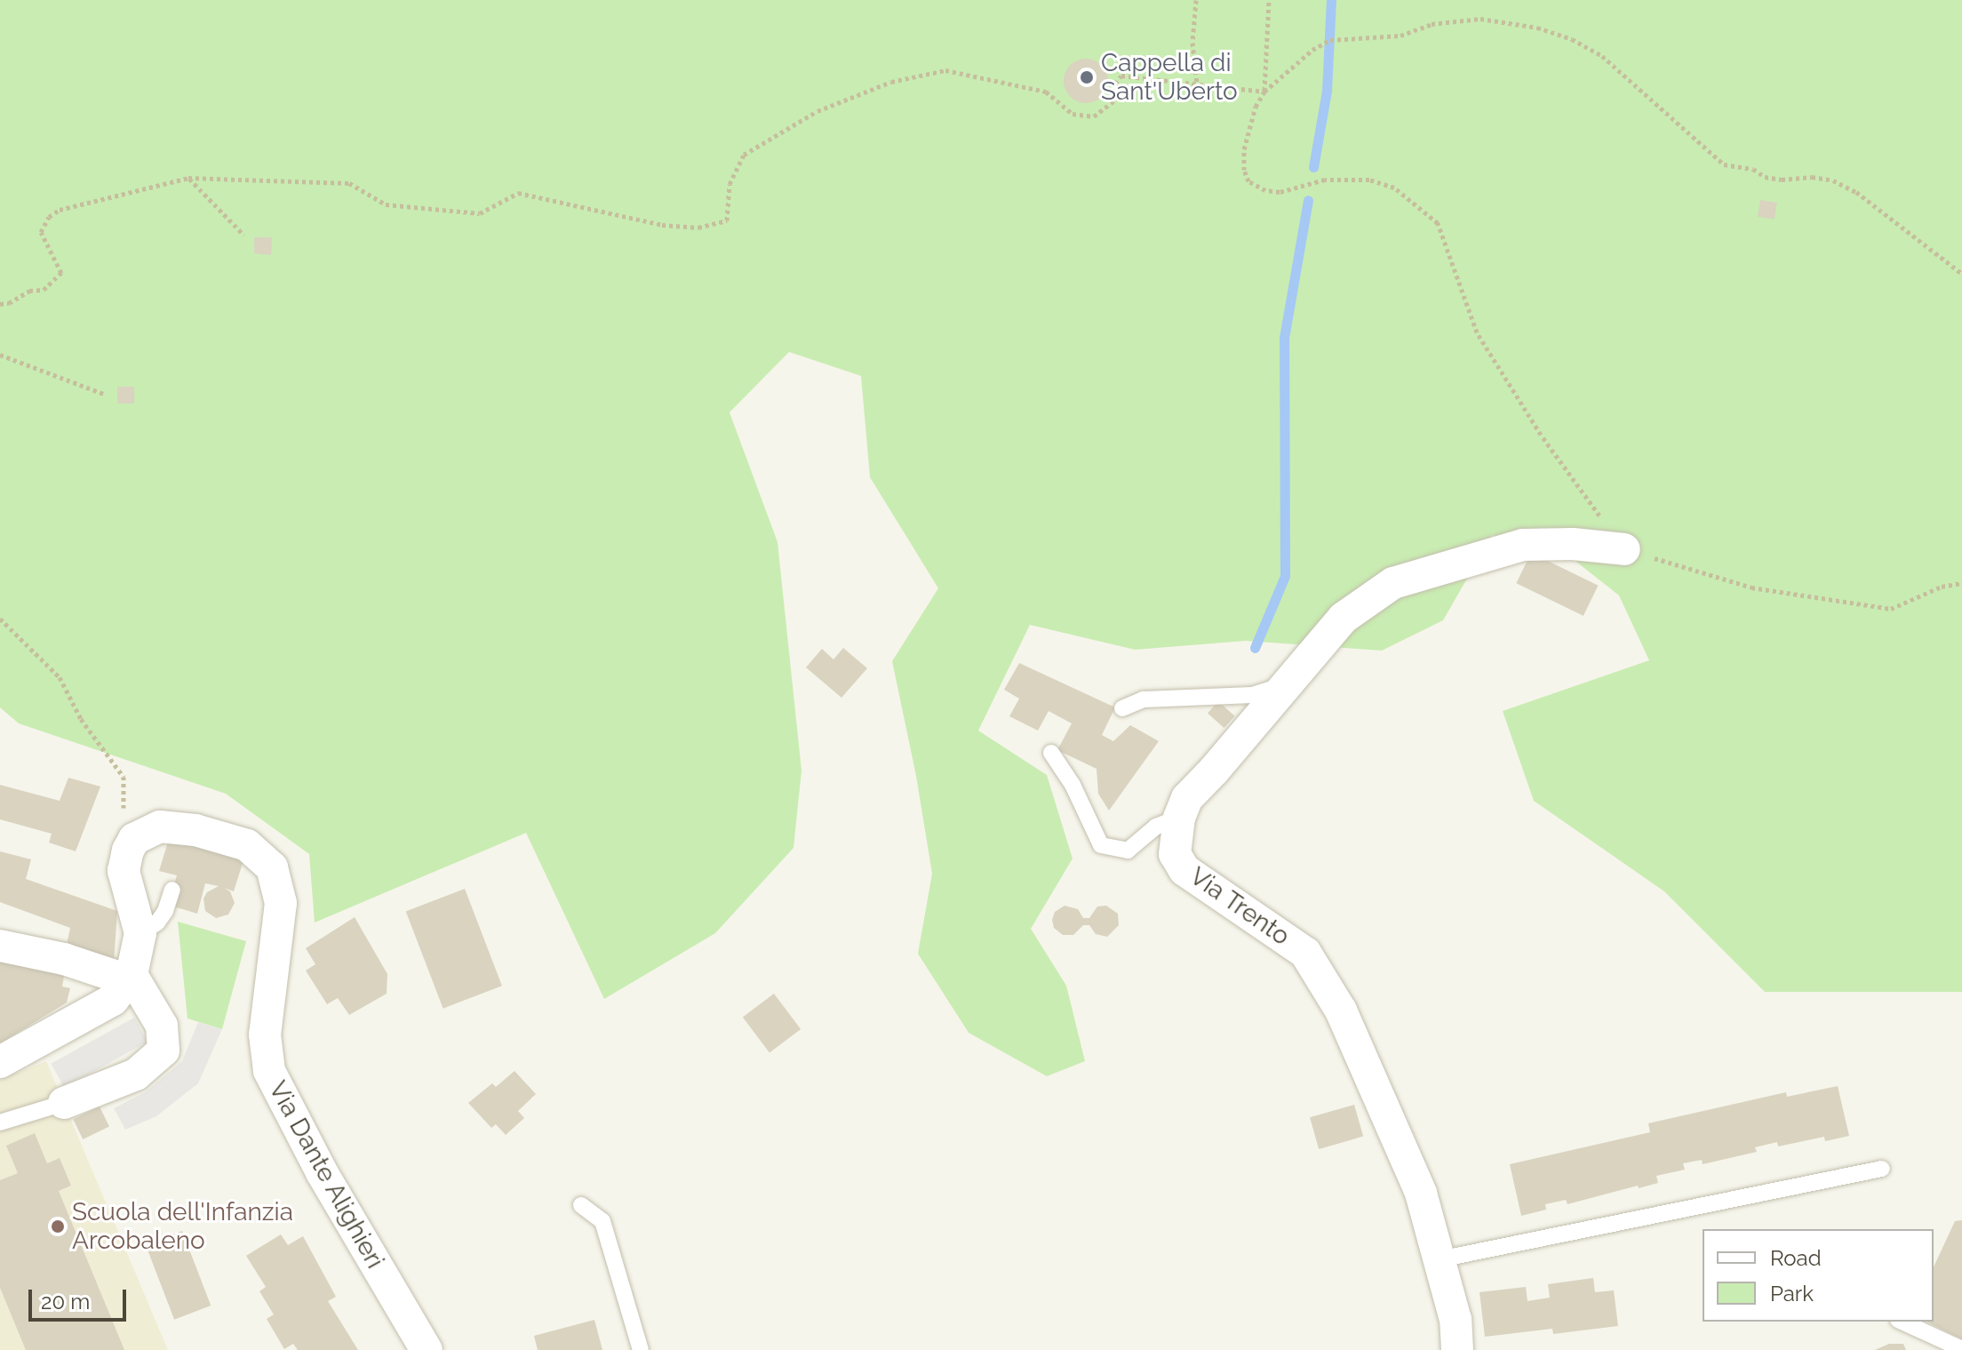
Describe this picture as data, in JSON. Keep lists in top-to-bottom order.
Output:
{
  "streets": {
    "street": ["Via Trento", "Via Dante Alighieri"]
  },
  "places": ["Cappella di Sant'Uberto", "Scuola dell'Infanzia Arcobaleno"],
  "legend": ["Road", "Park"],
  "scale_bar": "20 m"
}
